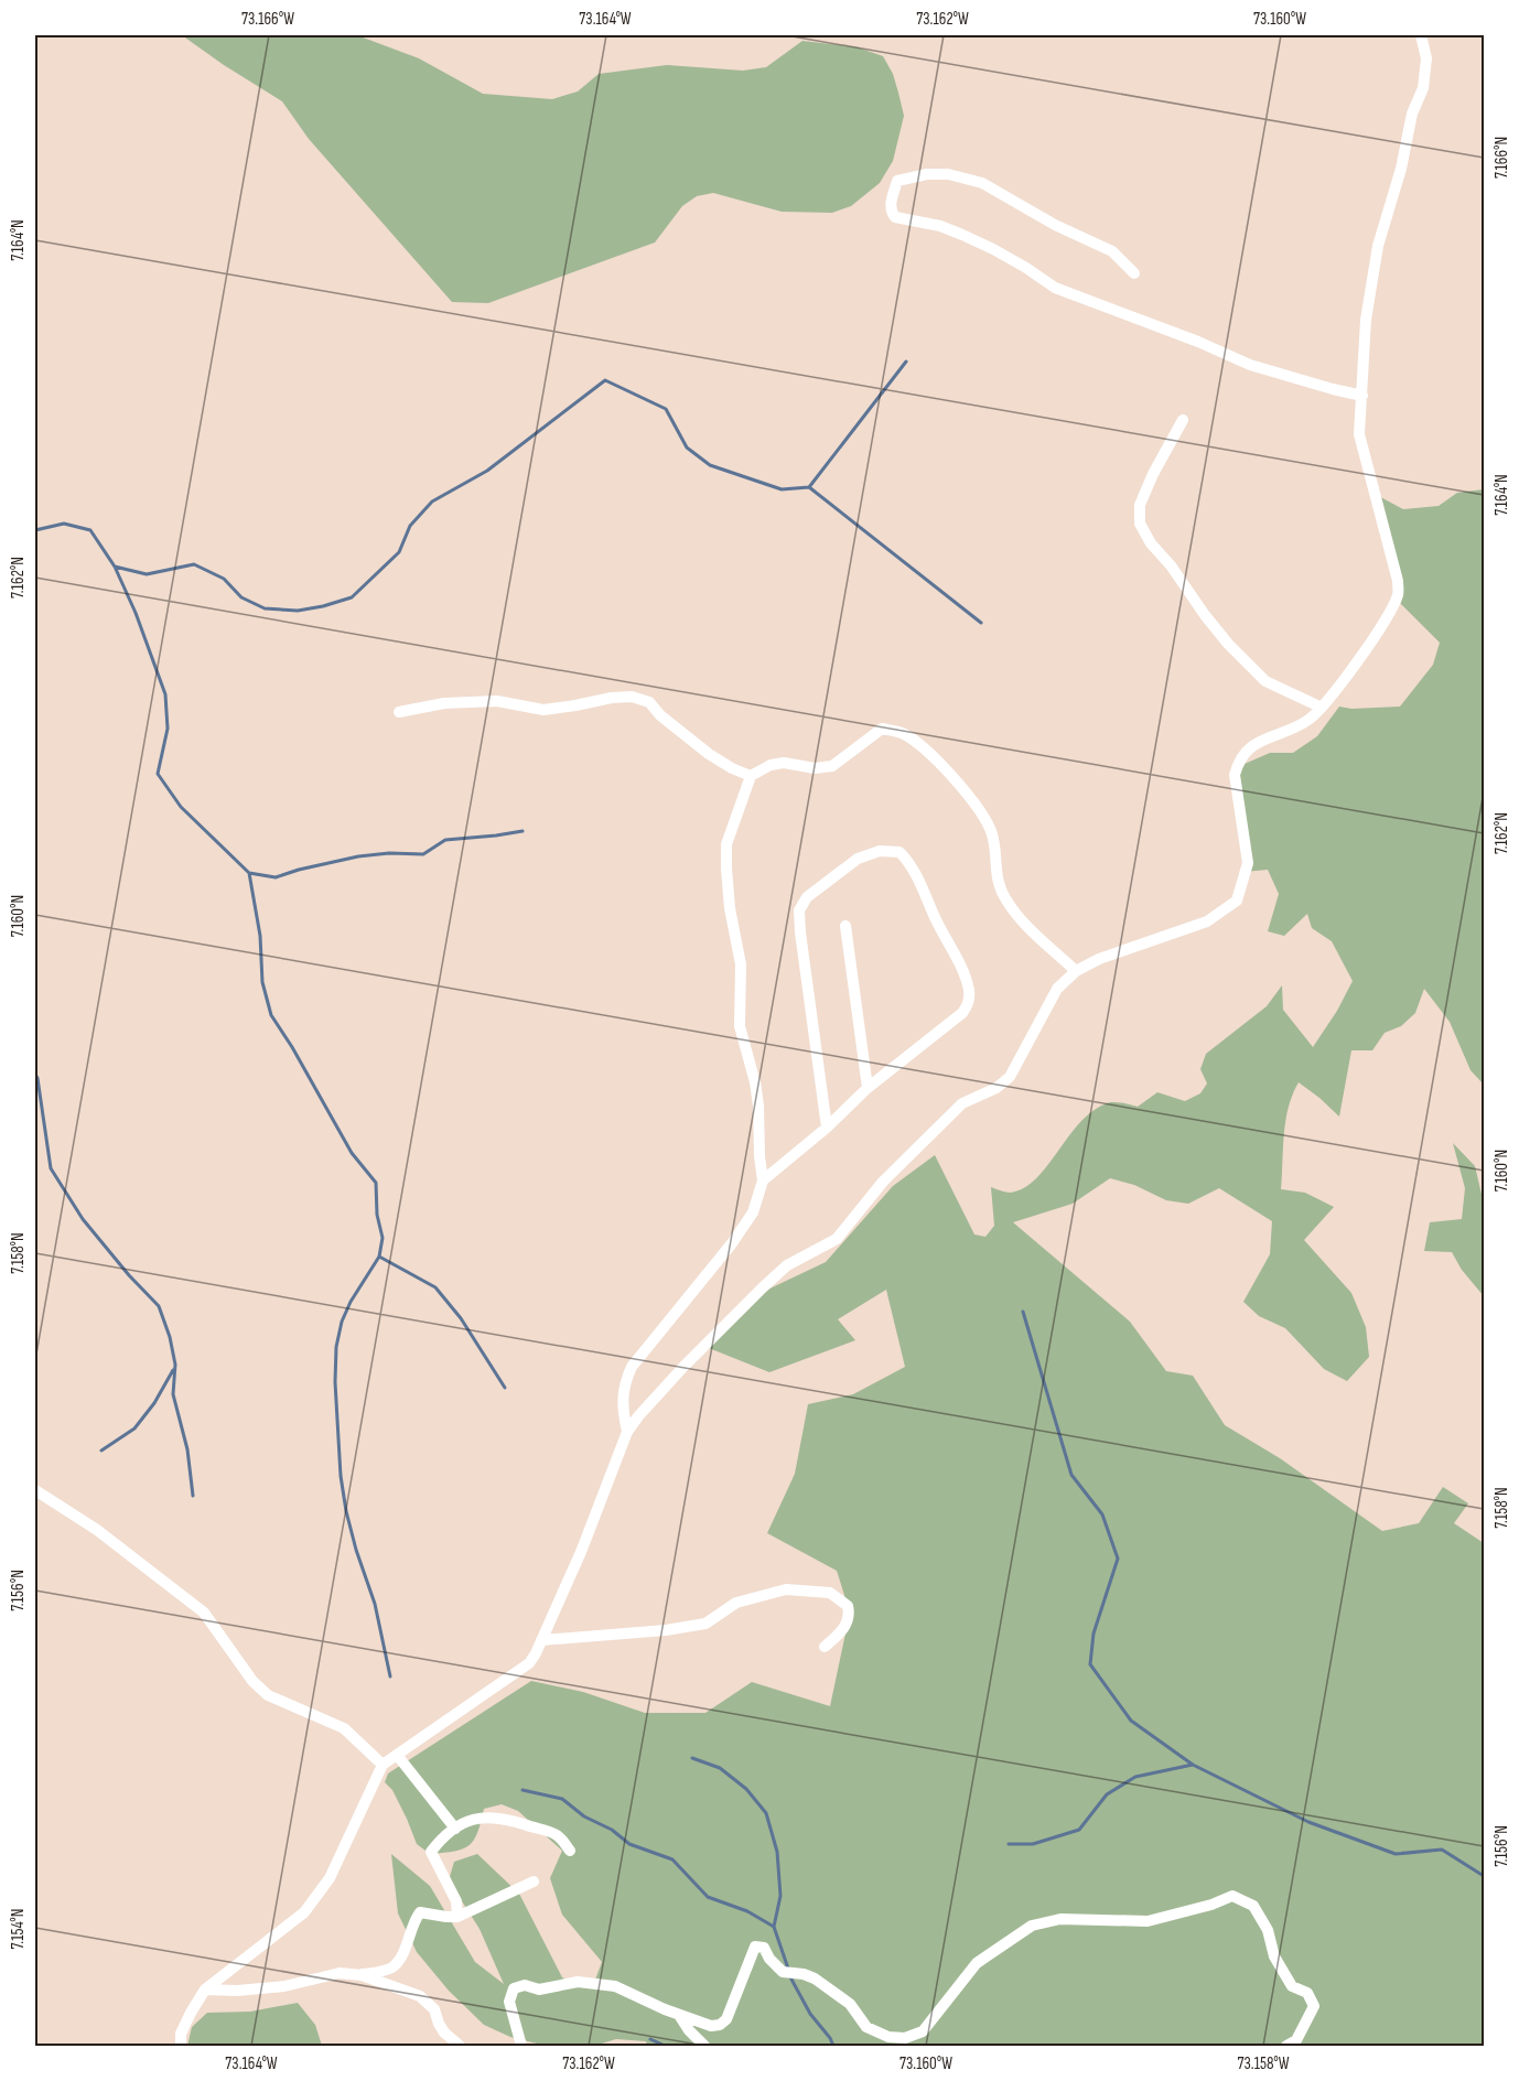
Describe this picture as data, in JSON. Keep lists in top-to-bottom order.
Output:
{
  "coordinates": [
    "73.166°W",
    "73.164°W",
    "73.162°W",
    "73.160°W",
    "7.166°N",
    "7.164°N",
    "7.162°N",
    "7.160°N",
    "7.158°N",
    "7.156°N",
    "7.154°N",
    "73.158°W"
  ]
}
